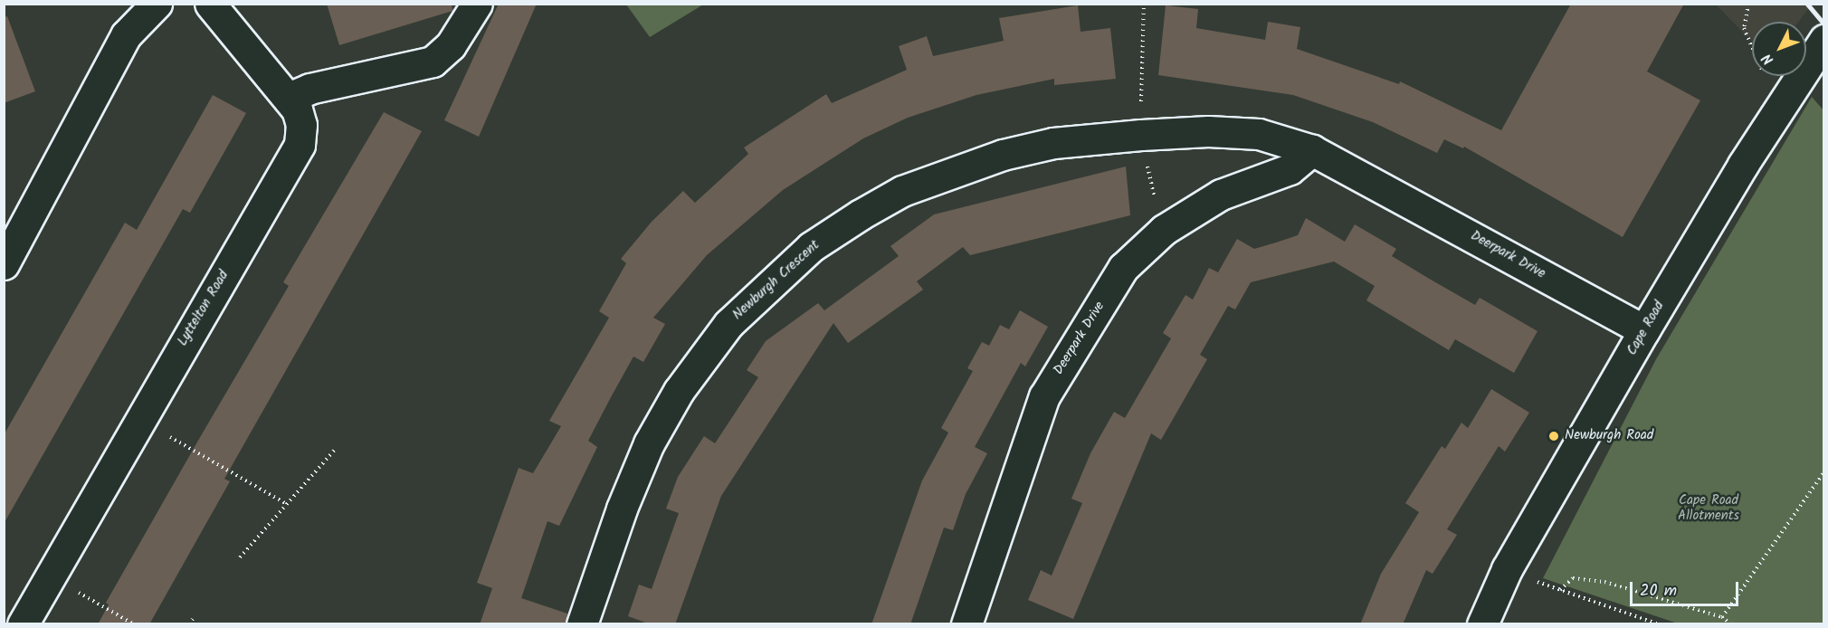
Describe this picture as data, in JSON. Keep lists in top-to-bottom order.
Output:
{
  "streets": {
    "street": [
      "Deerpark Drive",
      "Newburgh Crescent",
      "Lyttelton Road",
      "Cape Road"
    ]
  },
  "crossings": [
    ["Deerpark Drive", "Newburgh Crescent"],
    ["Deerpark Drive", "Cape Road"]
  ],
  "parks": ["Cape Road Allotments"],
  "places": ["Newburgh Road"],
  "scale_bar": "20 m",
  "north": "bottom left"
}
